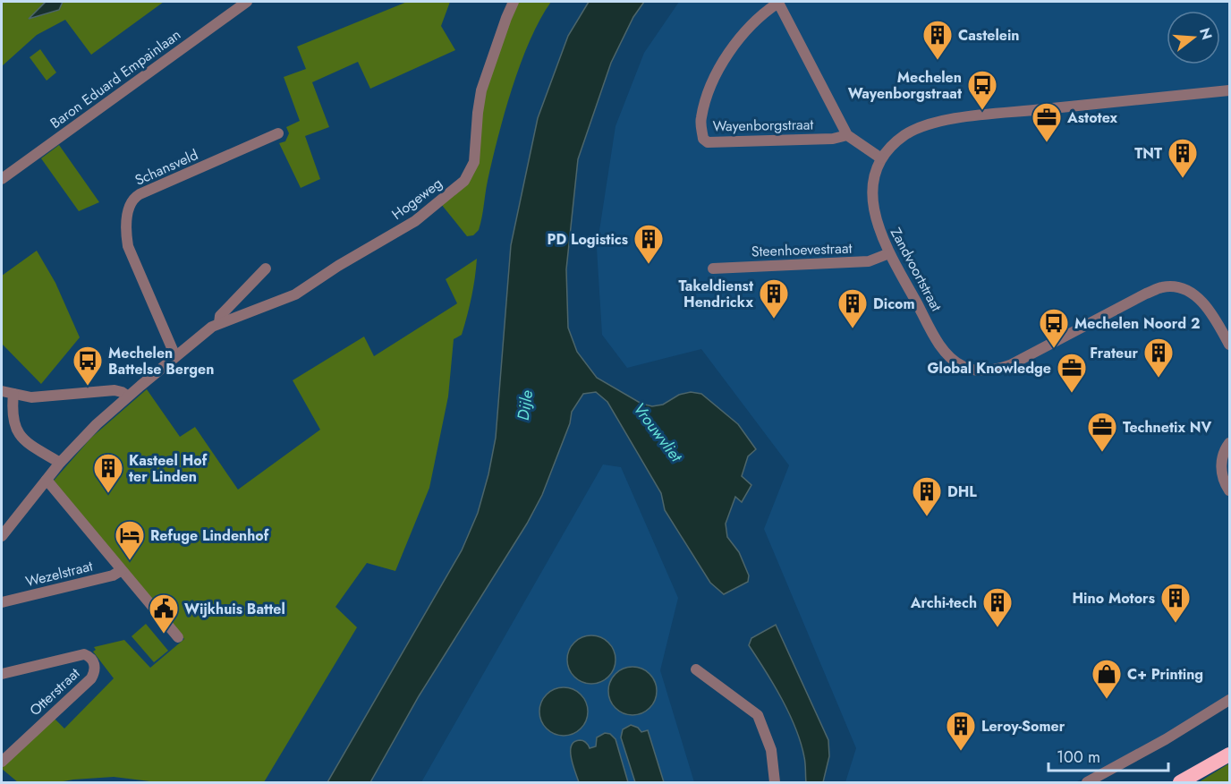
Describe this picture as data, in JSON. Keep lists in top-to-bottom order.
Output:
{
  "streets": {
    "street": [
      "Baron Eduard Empainlaan",
      "Wayenborgstraat",
      "Schansveld",
      "Hogeweg",
      "Steenhoevestraat",
      "Zandvoortstraat",
      "Wezelstraat",
      "Otterstraat"
    ]
  },
  "crossings": [
    ["Wayenborgstraat", "Zandvoortstraat"],
    ["Schansveld", "Hogeweg"],
    ["Steenhoevestraat", "Zandvoortstraat"]
  ],
  "water": ["Dijle", "Vrouwvliet"],
  "places": {
    "building": [
      "Castelein",
      "TNT",
      "PD Logistics",
      "Takeldienst Hendrickx",
      "Dicom",
      "Frateur",
      "Kasteel Hof ter Linden",
      "DHL",
      "Hino Motors",
      "Archi-tech",
      "Leroy-Somer"
    ],
    "bus stop": ["Mechelen Wayenborgstraat", "Mechelen Noord 2", "Mechelen Battelse Bergen"],
    "office": ["Astotex", "Global Knowledge", "Technetix NV"],
    "hotel": ["Refuge Lindenhof"],
    "public building": ["Wijkhuis Battel"],
    "shop": ["C+ Printing"]
  },
  "scale_bar": "100 m",
  "north": "right"
}
